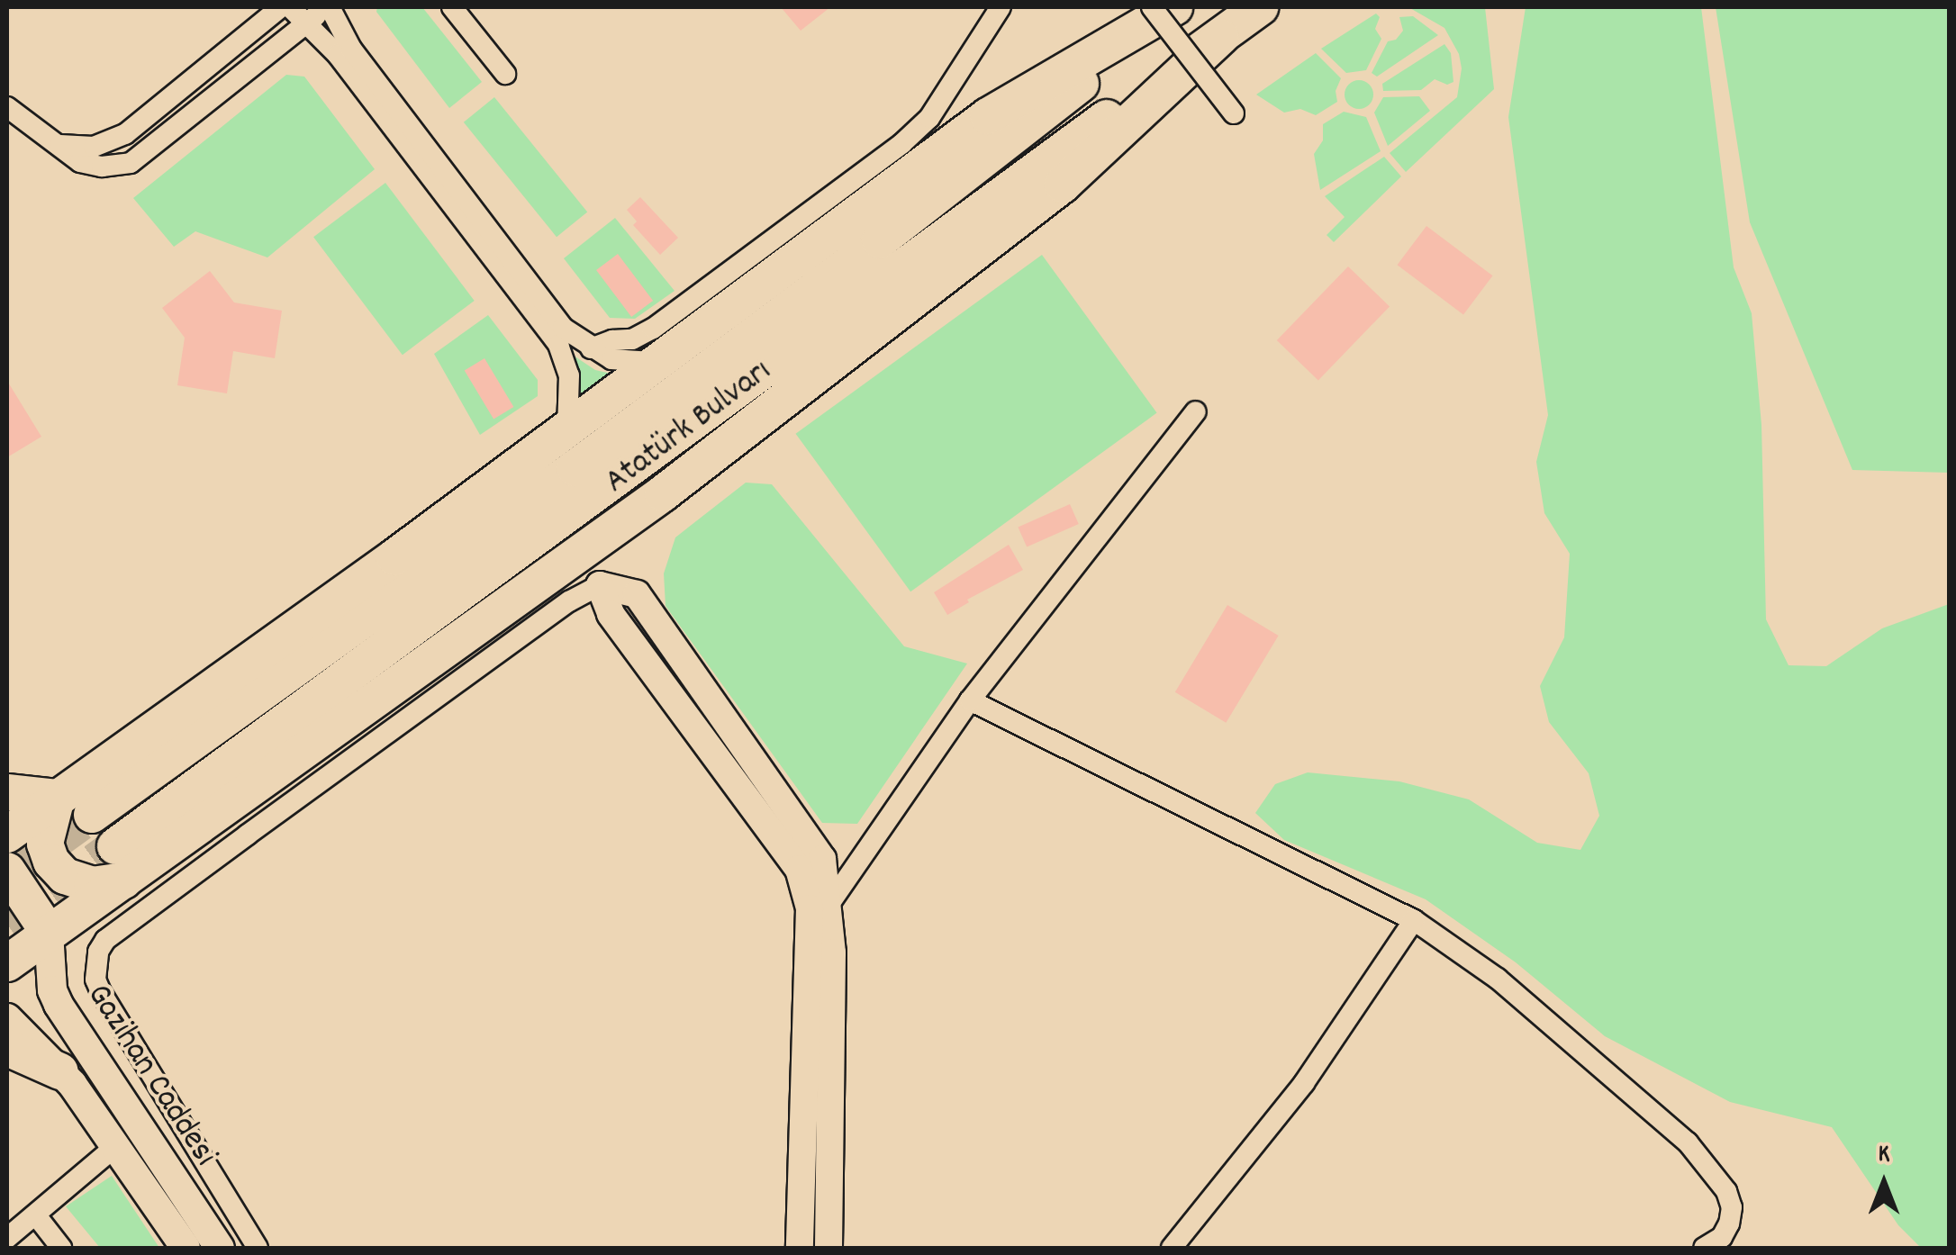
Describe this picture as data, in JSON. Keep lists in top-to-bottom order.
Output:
{
  "streets": {
    "highway": ["Atatürk Bulvarı"],
    "main road": ["Gazihan Caddesi"]
  },
  "north": "top"
}
